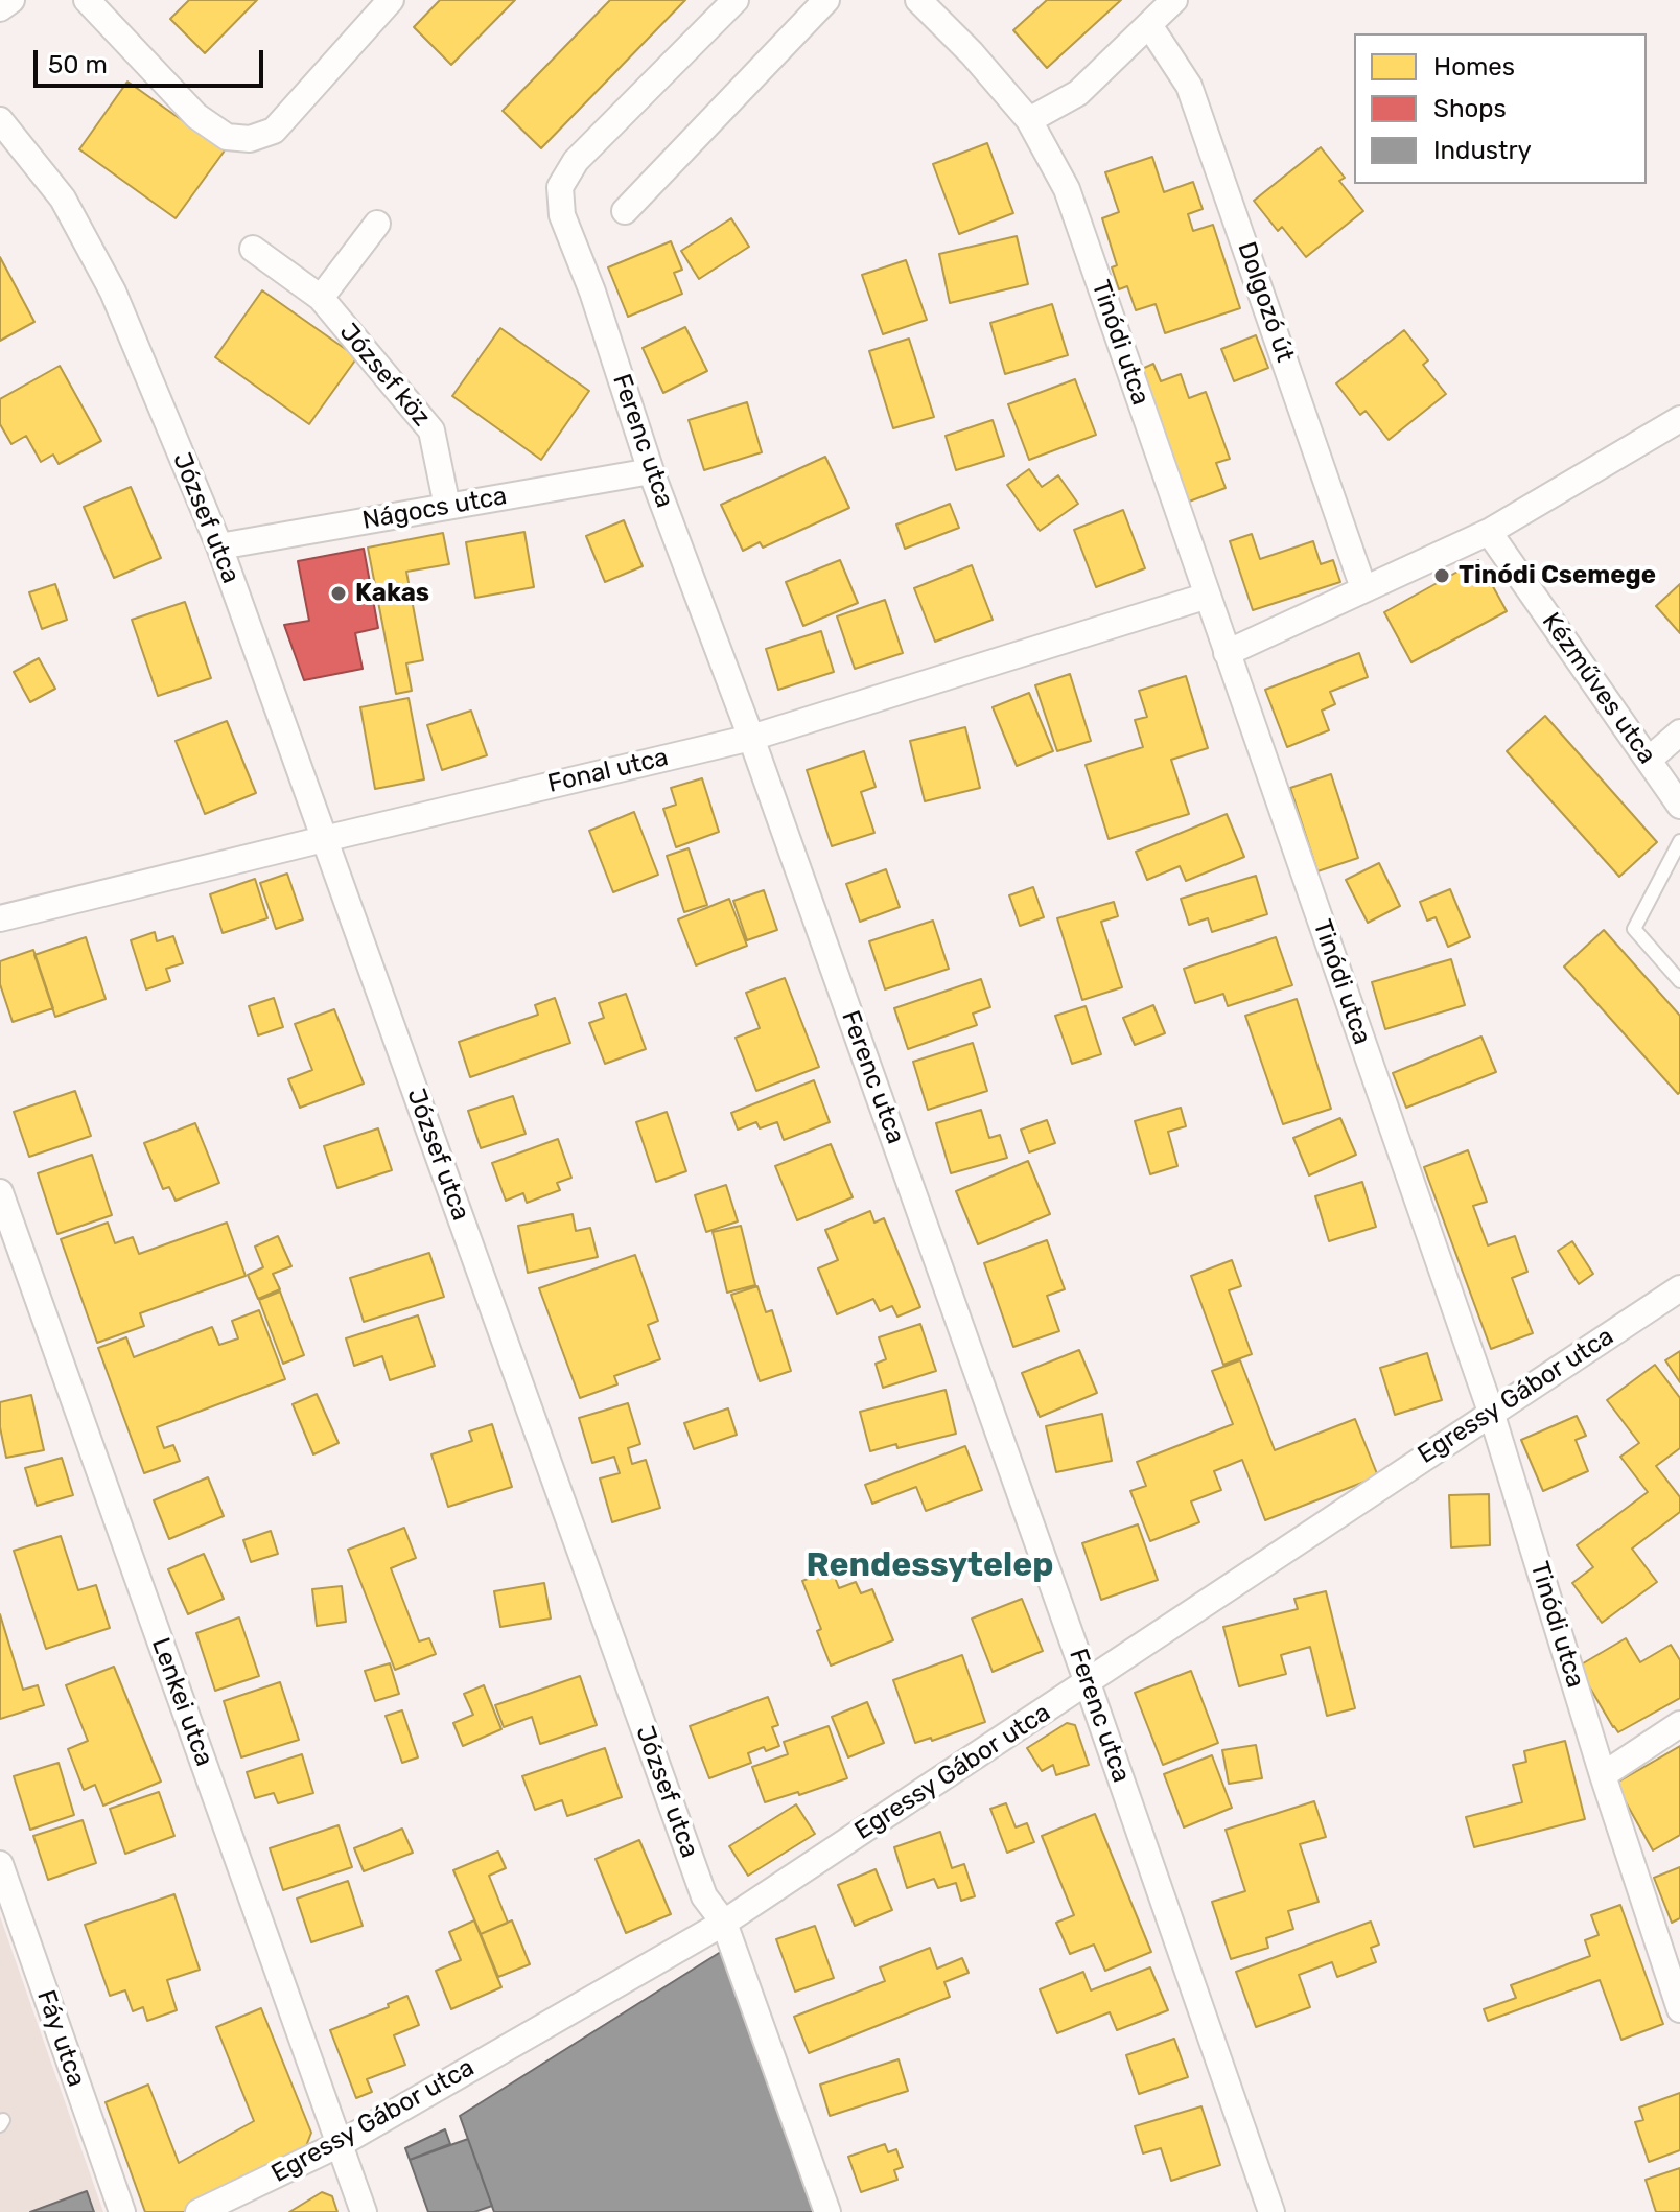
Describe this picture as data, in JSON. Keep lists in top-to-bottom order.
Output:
{
  "streets": {
    "street": [
      "Dolgozó út",
      "Tinódi utca",
      "József köz",
      "Ferenc utca",
      "Nágocs utca",
      "József utca",
      "Kézműves utca",
      "Fonal utca",
      "Egressy Gábor utca",
      "Lenkei utca",
      "Fáy utca"
    ]
  },
  "crossings": [
    ["Tinódi utca", "Fonal utca"],
    ["Tinódi utca", "Egressy Gábor utca"],
    ["József köz", "Nágocs utca"],
    ["Ferenc utca", "Nágocs utca"],
    ["Ferenc utca", "Fonal utca"],
    ["Ferenc utca", "Egressy Gábor utca"],
    ["Nágocs utca", "József utca"],
    ["József utca", "Fonal utca"],
    ["József utca", "Egressy Gábor utca"],
    ["Egressy Gábor utca", "Lenkei utca"]
  ],
  "districts": ["Rendessytelep"],
  "places": ["Tinódi Csemege", "Kakas"],
  "legend": ["Homes", "Shops", "Industry"],
  "scale_bar": "50 m"
}
